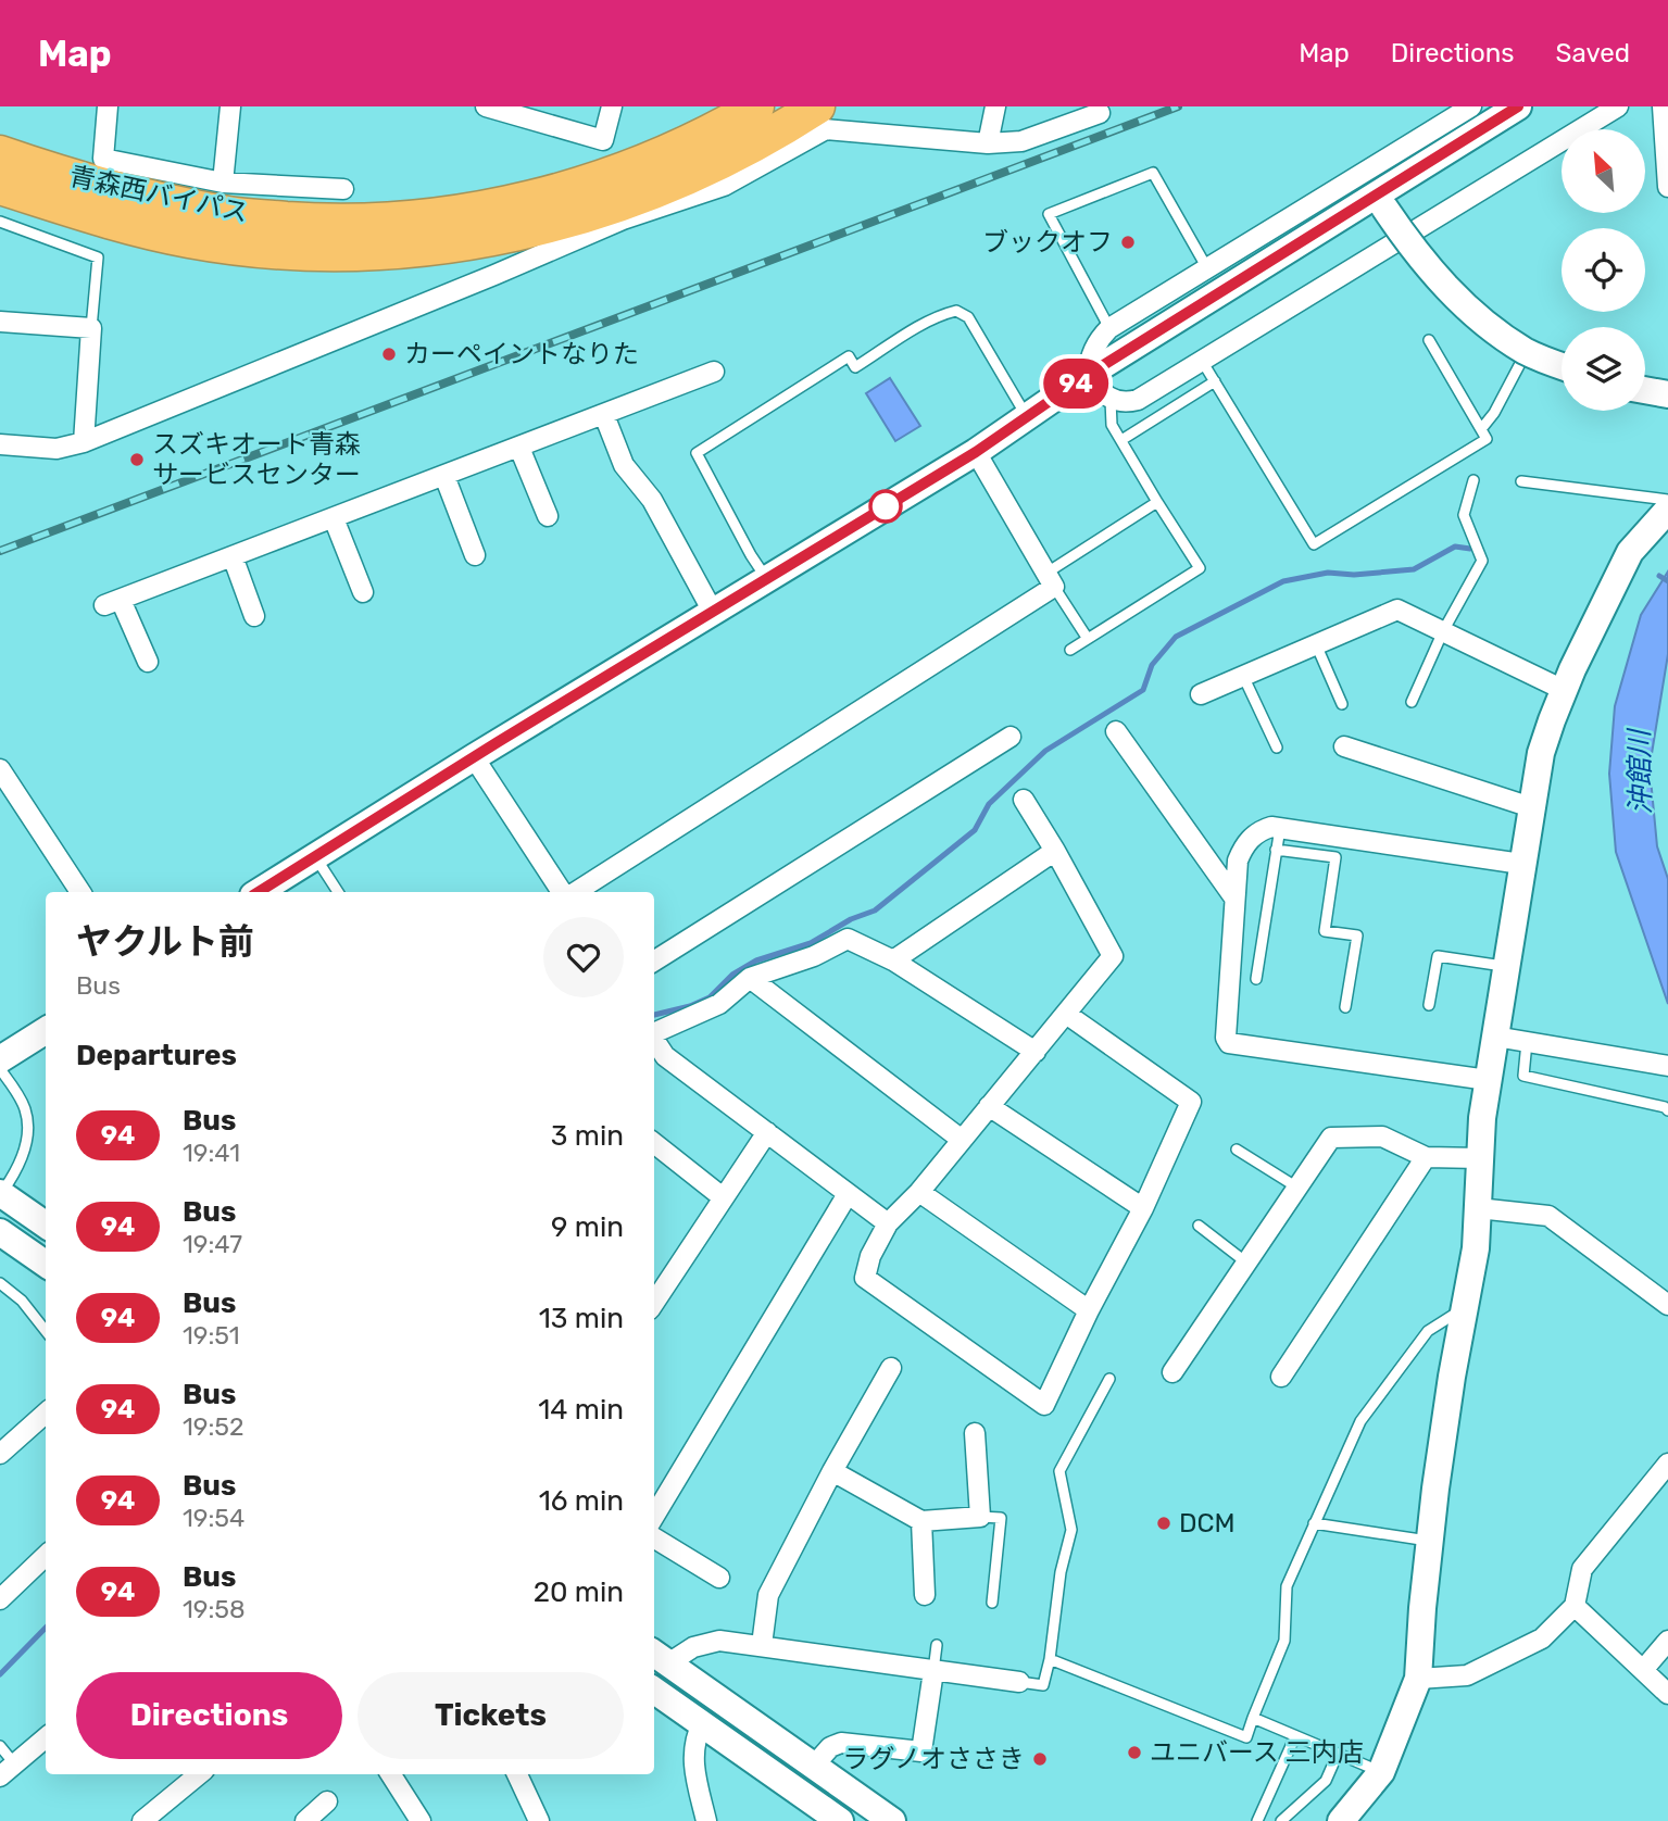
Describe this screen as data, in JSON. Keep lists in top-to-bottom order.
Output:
{
  "streets": {
    "highway": ["青森西バイパス"]
  },
  "water": ["沖館川"],
  "places": [
    "ブックオフ",
    "カーペイントなりた",
    "スズキオート青森 サービスセンター",
    "DCM",
    "ユニバース 三内店",
    "ラグノオささき"
  ],
  "lines": ["bus line 94"],
  "north": "top left",
  "page": {
    "header": "Map",
    "nav": ["Map", "Directions", "Saved"],
    "on_map": "94",
    "heading": [
      ["ヤクルト前", "Bus"],
      "Departures"
    ],
    "list": [
      {
        "mark": "94",
        "name": "Bus",
        "note": "19:41",
        "value": "3 min"
      },
      {
        "mark": "94",
        "name": "Bus",
        "note": "19:47",
        "value": "9 min"
      },
      {
        "mark": "94",
        "name": "Bus",
        "note": "19:51",
        "value": "13 min"
      },
      {
        "mark": "94",
        "name": "Bus",
        "note": "19:52",
        "value": "14 min"
      },
      {
        "mark": "94",
        "name": "Bus",
        "note": "19:54",
        "value": "16 min"
      },
      {
        "mark": "94",
        "name": "Bus",
        "note": "19:58",
        "value": "20 min"
      }
    ],
    "buttons": ["Directions", "Tickets"]
  }
}
